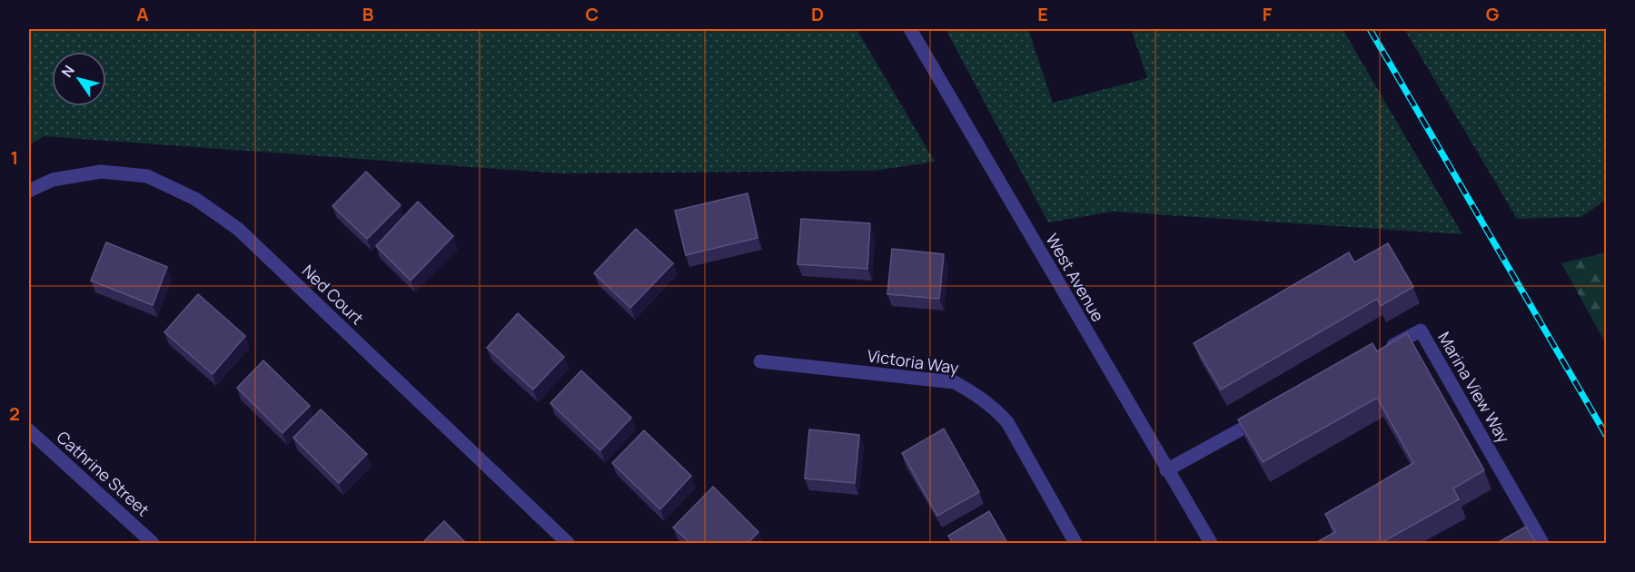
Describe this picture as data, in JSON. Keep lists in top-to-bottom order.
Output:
{
  "streets": {
    "street": [
      "West Avenue",
      "Ned Court",
      "Victoria Way",
      "Marina View Way",
      "Cathrine Street"
    ]
  },
  "north": "top left",
  "grid": {
    "columns": [
      "A",
      "B",
      "C",
      "D",
      "E",
      "F",
      "G"
    ],
    "rows": ["1", "2"]
  }
}
